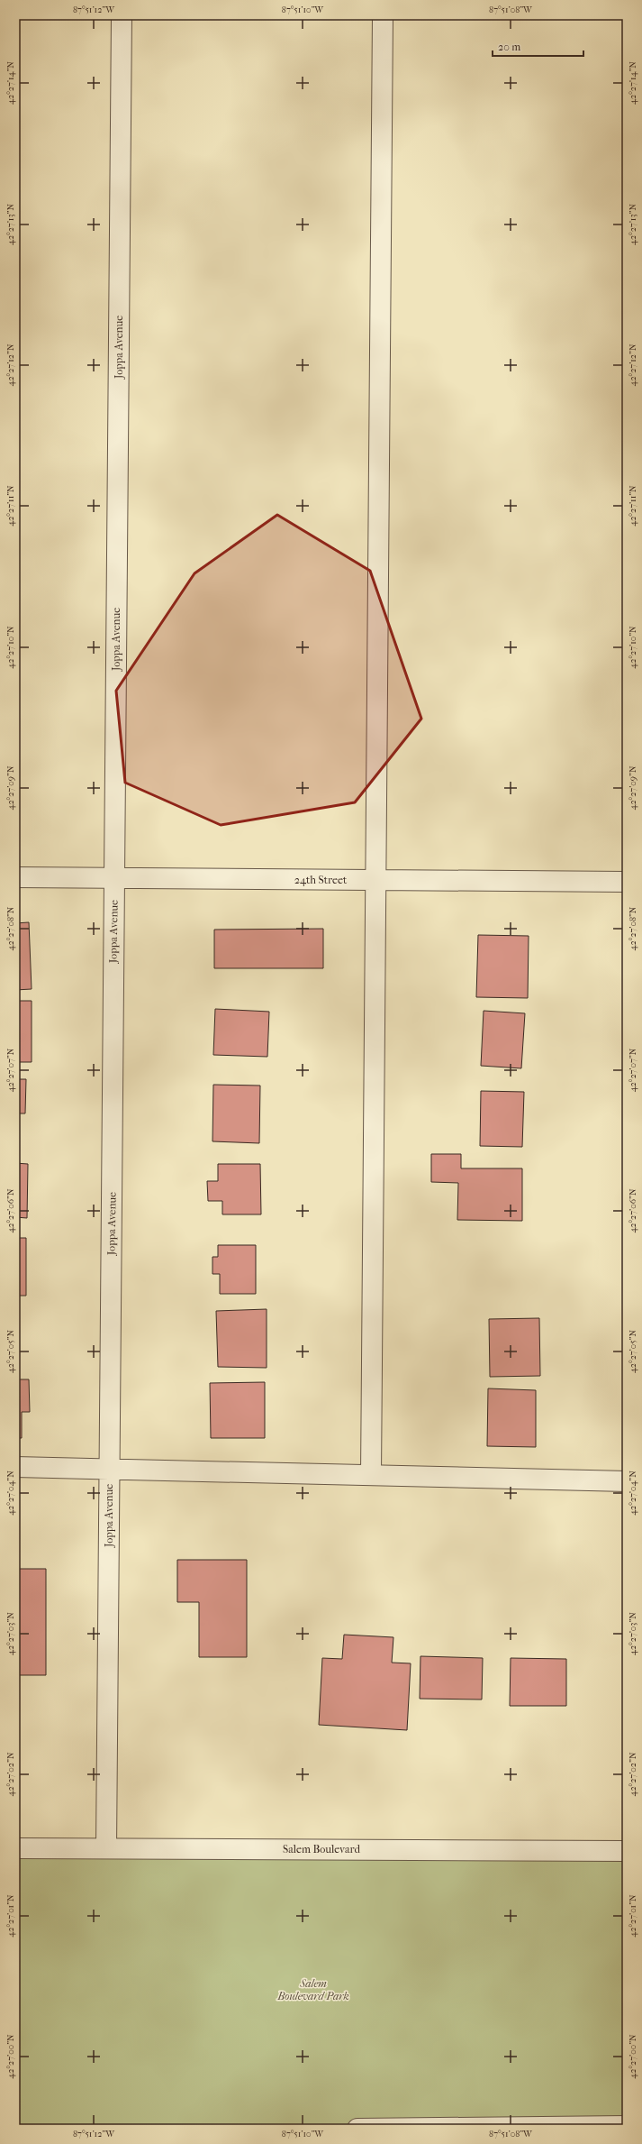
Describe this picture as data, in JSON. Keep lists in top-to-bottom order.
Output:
{
  "streets": {
    "street": ["Joppa Avenue", "24th Street", "Salem Boulevard"]
  },
  "crossings": [
    ["Joppa Avenue", "24th Street"],
    ["Joppa Avenue", "Salem Boulevard"]
  ],
  "parks": ["Salem Boulevard Park"],
  "scale_bar": "20 m",
  "coordinates": [
    "87°51'12\"W",
    "87°51'10\"W",
    "87°51'08\"W",
    "42°27'14\"N",
    "42°27'13\"N",
    "42°27'12\"N",
    "42°27'11\"N",
    "42°27'10\"N",
    "42°27'09\"N",
    "42°27'08\"N",
    "42°27'07\"N",
    "42°27'06\"N",
    "42°27'05\"N",
    "42°27'04\"N",
    "42°27'03\"N",
    "42°27'02\"N",
    "42°27'01\"N",
    "42°27'00\"N"
  ]
}
